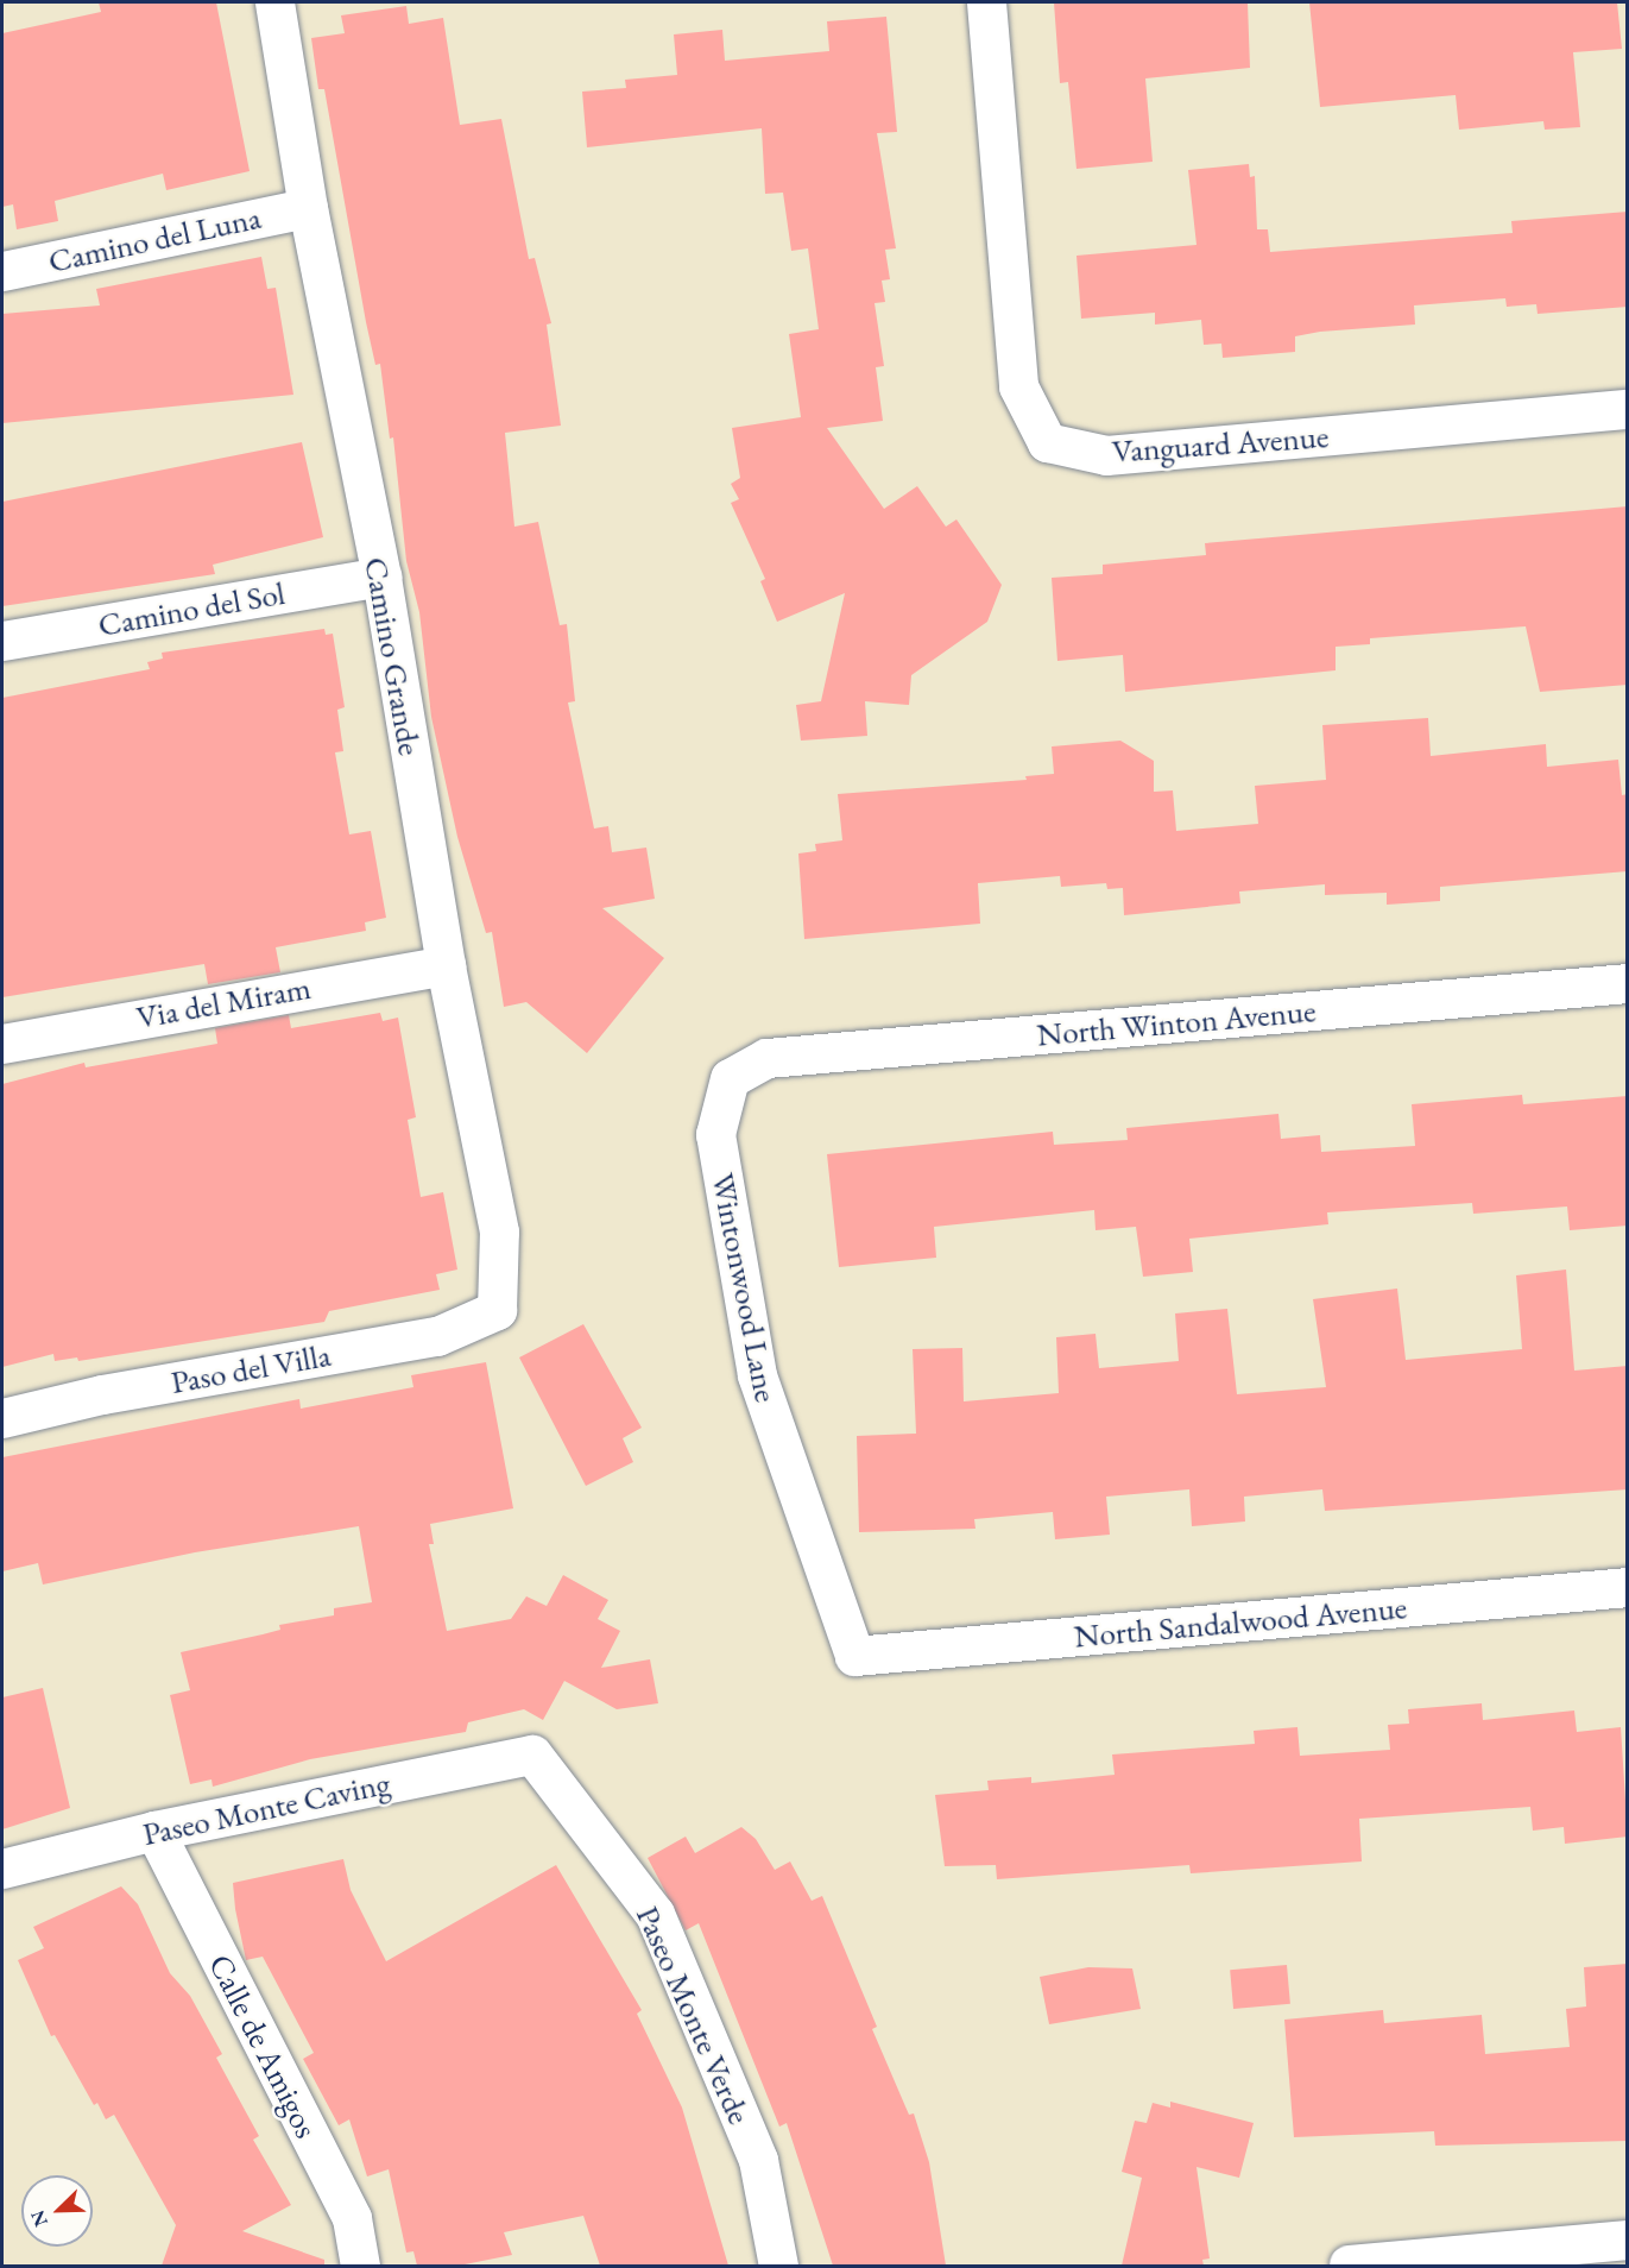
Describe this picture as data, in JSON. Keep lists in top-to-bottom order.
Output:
{
  "streets": {
    "street": [
      "Camino del Luna",
      "Vanguard Avenue",
      "Camino del Sol",
      "Camino Grande",
      "Via del Miram",
      "North Winton Avenue",
      "Wintonwood Lane",
      "Paso del Villa",
      "North Sandalwood Avenue",
      "Paseo Monte Caving",
      "Paseo Monte Verde",
      "Calle de Amigos"
    ]
  },
  "crossings": [
    ["Camino del Luna", "Camino Grande"],
    ["Camino del Sol", "Camino Grande"],
    ["Camino Grande", "Via del Miram"],
    ["Camino Grande", "Paso del Villa"],
    ["North Winton Avenue", "Wintonwood Lane"],
    ["Wintonwood Lane", "North Sandalwood Avenue"],
    ["Paseo Monte Caving", "Paseo Monte Verde"],
    ["Paseo Monte Caving", "Calle de Amigos"]
  ],
  "north": "bottom left"
}
